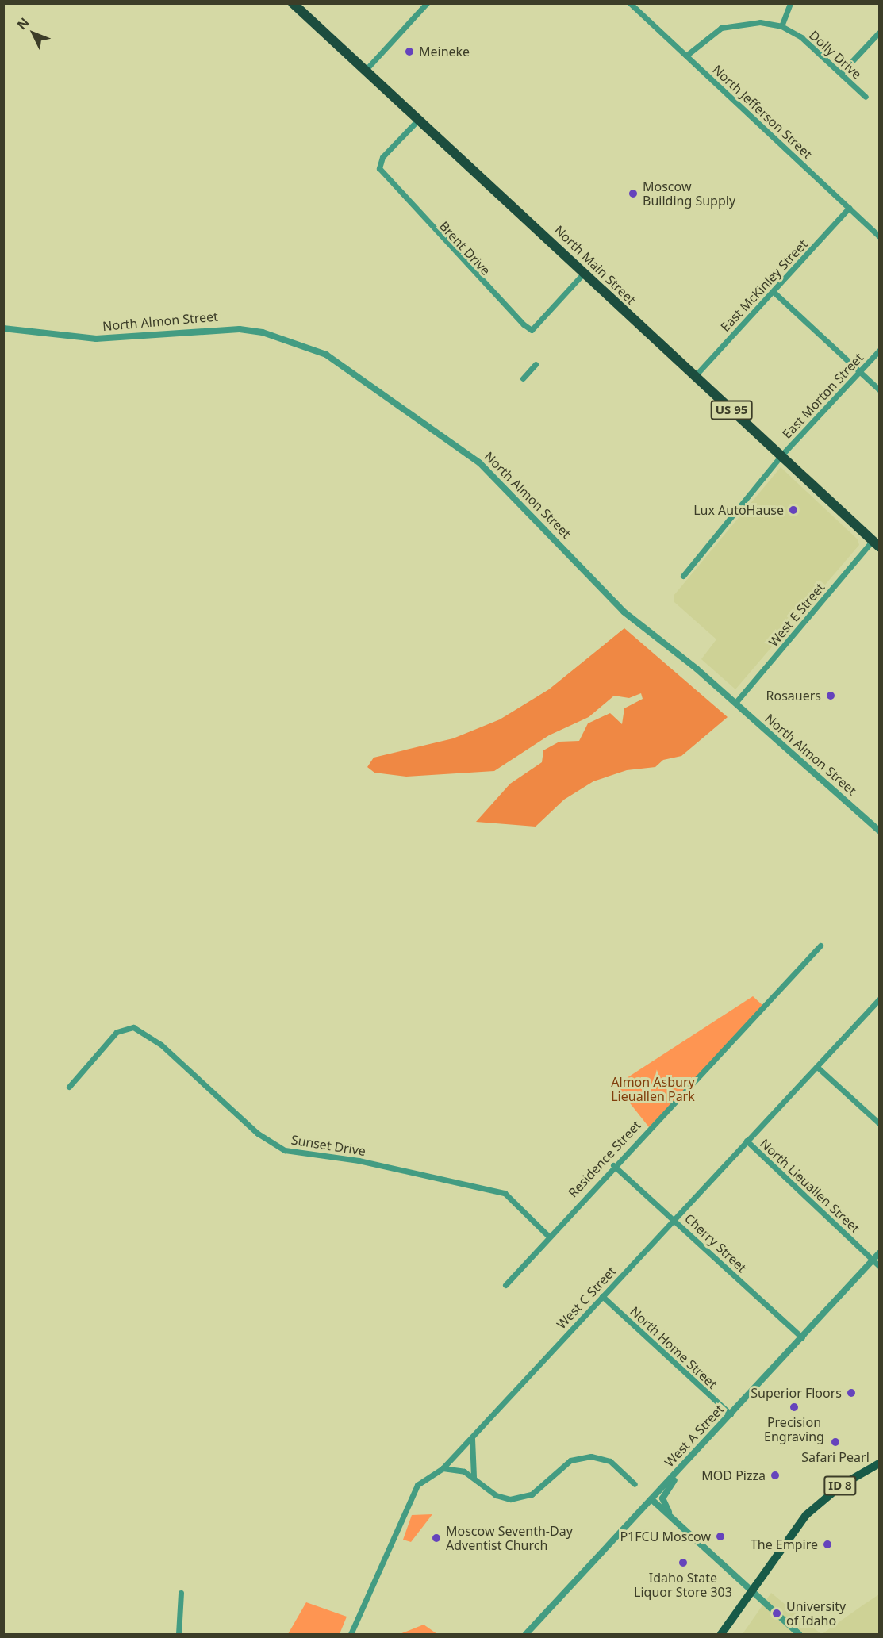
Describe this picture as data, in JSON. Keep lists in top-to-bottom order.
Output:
{
  "streets": {
    "highway": ["North Main Street", "US 95"],
    "main road": ["ID 8"],
    "street": [
      "Dolly Drive",
      "North Jefferson Street",
      "Brent Drive",
      "East McKinley Street",
      "North Almon Street",
      "East Morton Street",
      "West E Street",
      "Sunset Drive",
      "Residence Street",
      "North Lieuallen Street",
      "Cherry Street",
      "West C Street",
      "North Home Street",
      "West A Street"
    ]
  },
  "crossings": [
    ["Dolly Drive", "North Jefferson Street"],
    ["North Jefferson Street", "East McKinley Street"],
    ["Brent Drive", "North Main Street"],
    ["North Main Street", "East McKinley Street"],
    ["North Main Street", "East Morton Street"],
    ["North Main Street", "West E Street"],
    ["North Almon Street", "West E Street"],
    ["Sunset Drive", "Residence Street"],
    ["Residence Street", "Cherry Street"],
    ["North Lieuallen Street", "West C Street"],
    ["North Lieuallen Street", "West A Street"],
    ["Cherry Street", "West C Street"],
    ["Cherry Street", "West A Street"],
    ["West C Street", "North Home Street"],
    ["North Home Street", "West A Street"]
  ],
  "parks": ["Almon Asbury Lieuallen Park"],
  "places": [
    "Meineke",
    "Moscow Building Supply",
    "Lux AutoHause",
    "Rosauers",
    "Superior Floors",
    "Precision Engraving",
    "Safari Pearl",
    "MOD Pizza",
    "P1FCU Moscow",
    "Moscow Seventh-Day Adventist Church",
    "The Empire",
    "Idaho State Liquor Store 303",
    "University of Idaho"
  ],
  "north": "top left"
}
